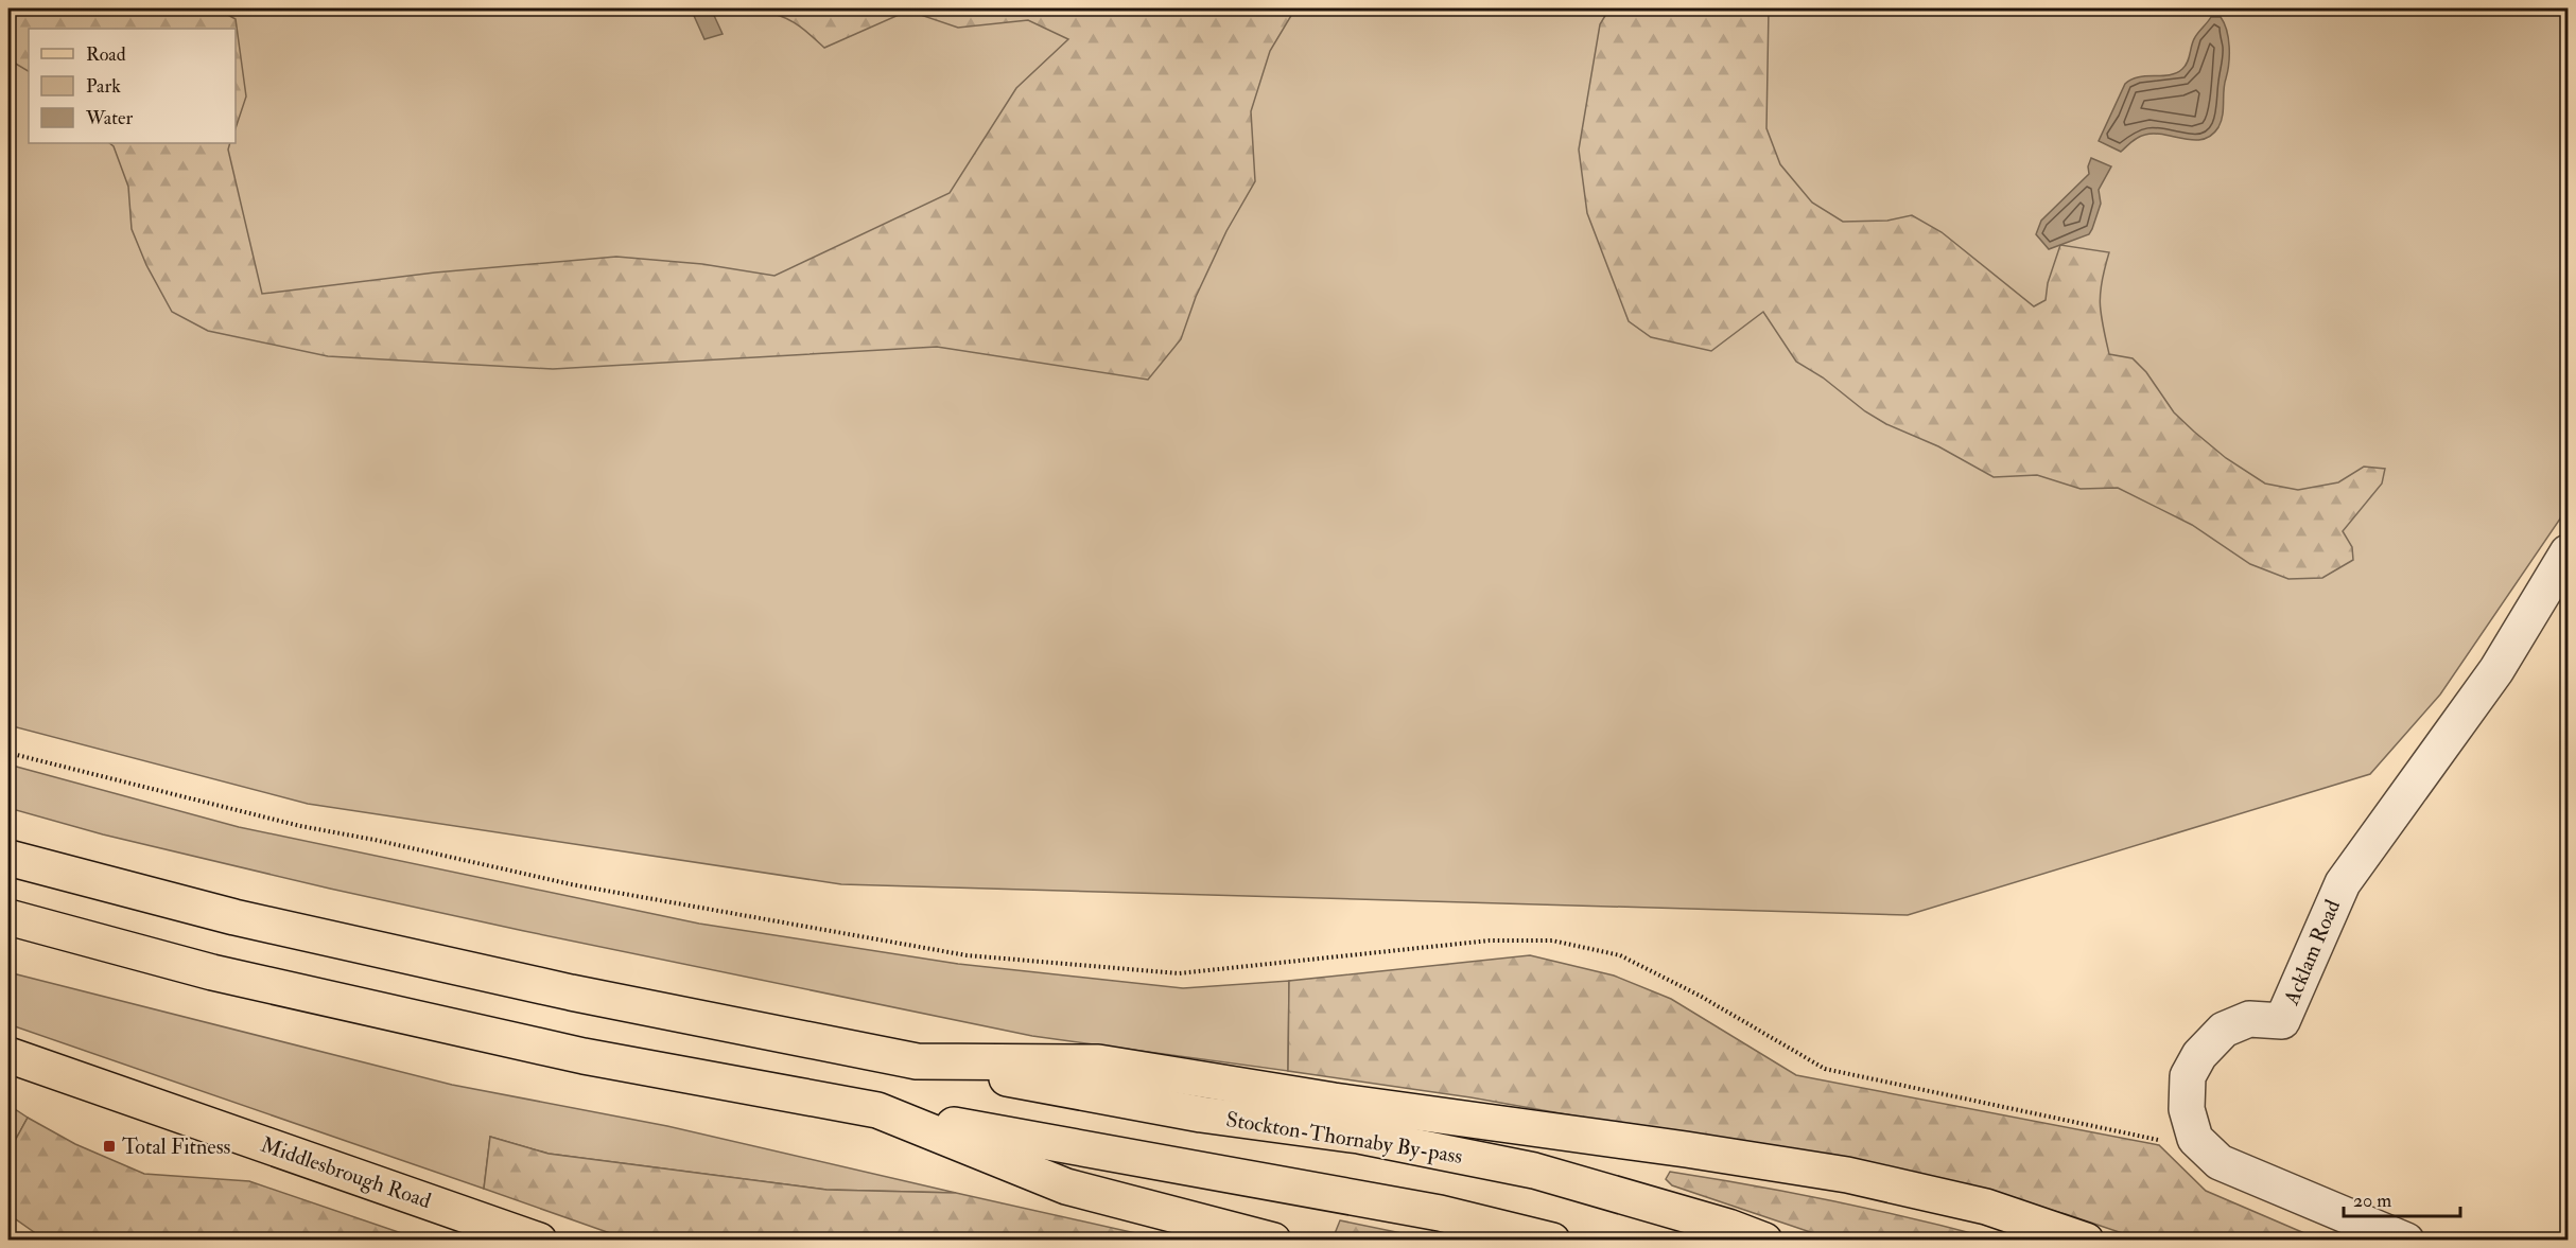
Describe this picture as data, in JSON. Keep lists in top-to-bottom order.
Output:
{
  "streets": {
    "main road": ["Stockton-Thornaby By-pass", "Middlesbrough Road"],
    "street": ["Acklam Road"]
  },
  "places": {
    "transit": ["Total Fitness"]
  },
  "legend": ["Road", "Park", "Water"],
  "scale_bar": "20 m"
}
